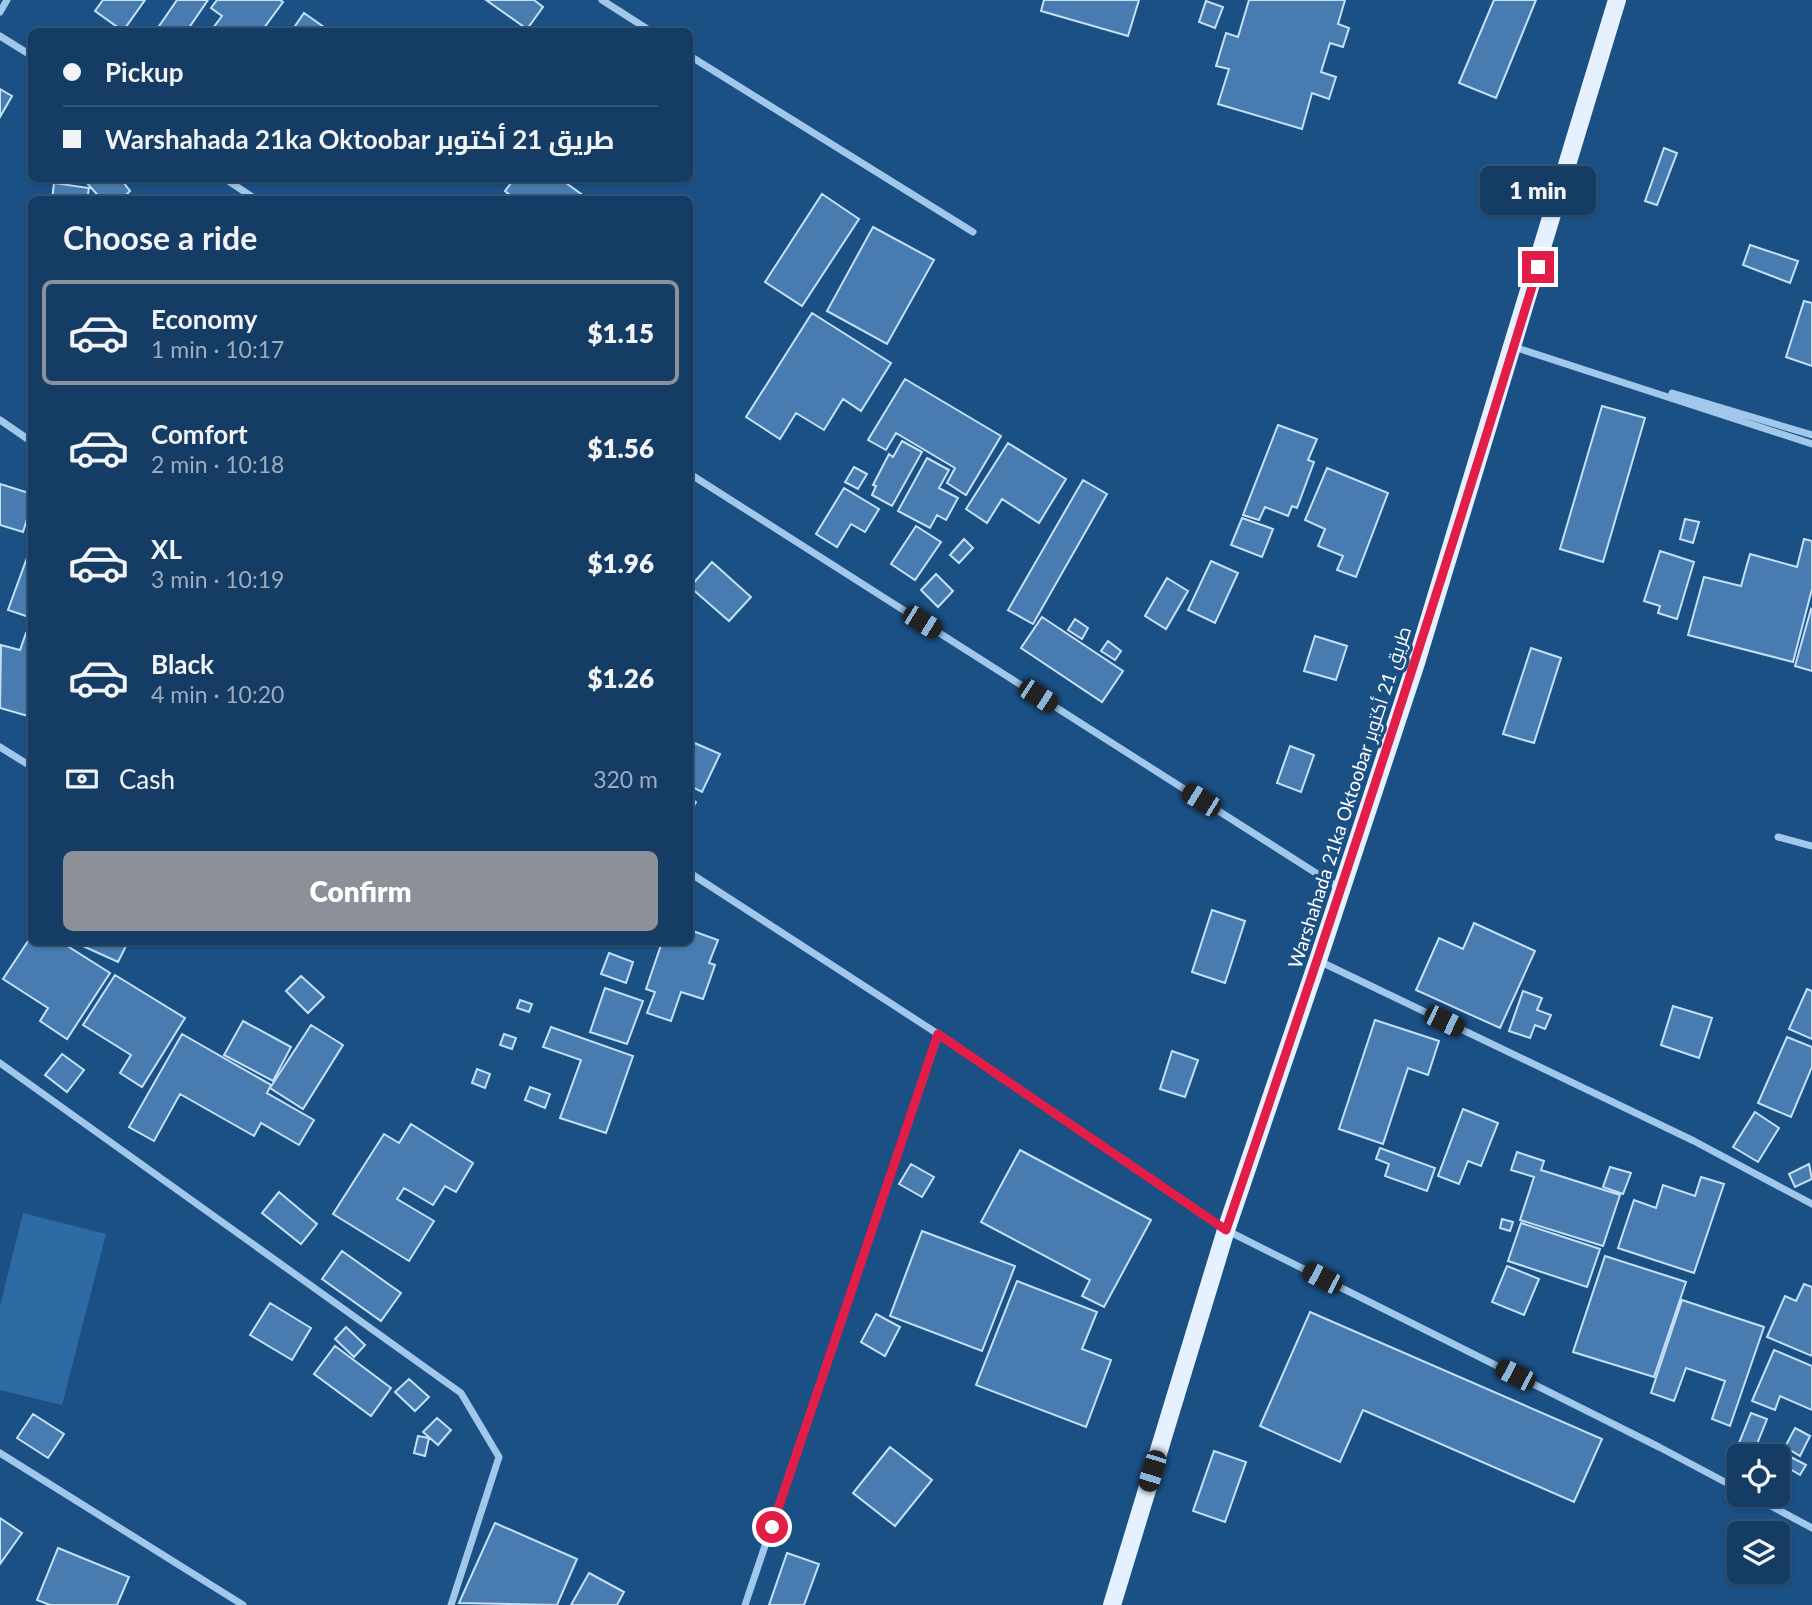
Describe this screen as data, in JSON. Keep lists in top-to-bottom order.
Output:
{
  "streets": {
    "main road": ["Warshahada 21ka Oktoobar طريق 21 أكتوبر"]
  },
  "page": {
    "banner": ["Pickup", "Warshahada 21ka Oktoobar طريق 21 أكتوبر"],
    "bubble": "1 min",
    "heading": "Choose a ride",
    "list": [
      {
        "name": "Economy",
        "note": "1 min · 10:17",
        "value": "$1.15"
      },
      {
        "name": "Comfort",
        "note": "2 min · 10:18",
        "value": "$1.56"
      },
      {
        "name": "XL",
        "note": "3 min · 10:19",
        "value": "$1.96"
      },
      {
        "name": "Black",
        "note": "4 min · 10:20",
        "value": "$1.26"
      }
    ],
    "pay": ["Cash", "320 m"],
    "buttons": "Confirm"
  }
}
